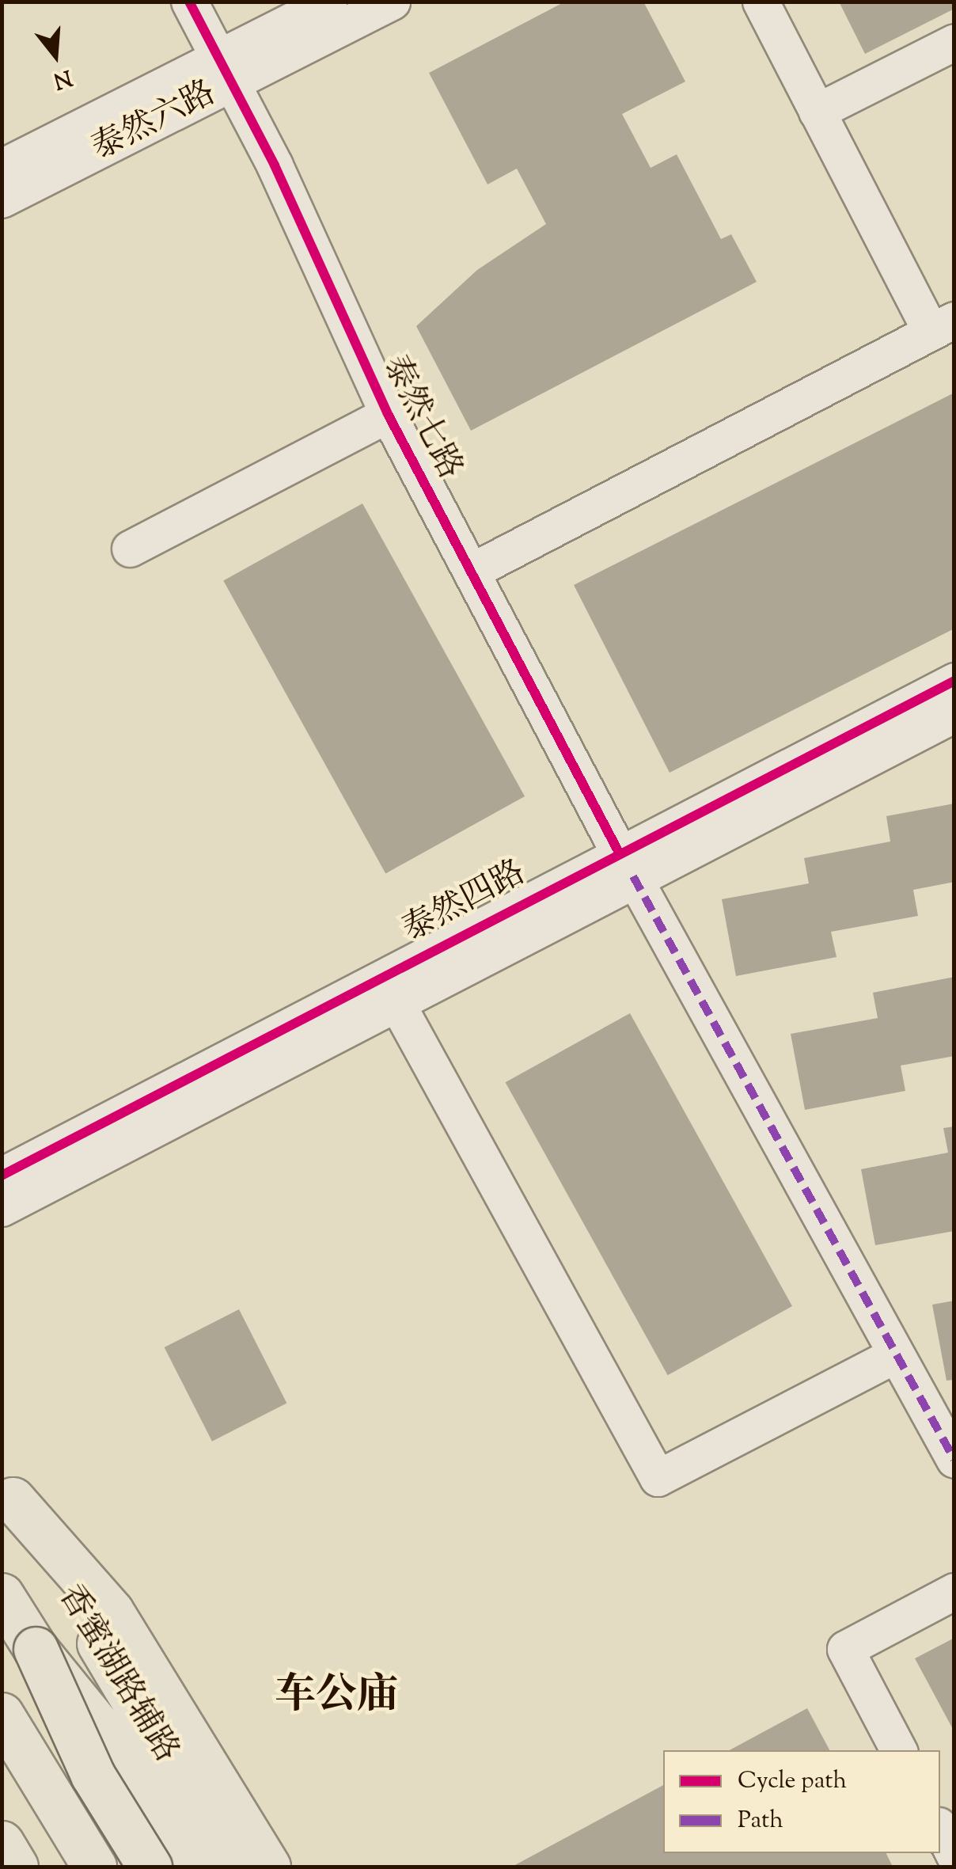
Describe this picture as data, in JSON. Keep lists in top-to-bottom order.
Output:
{
  "streets": {
    "main road": ["香蜜湖路辅路"],
    "street": ["泰然六路", "泰然七路", "泰然四路"]
  },
  "crossings": [
    ["泰然六路", "泰然七路"],
    ["泰然七路", "泰然四路"]
  ],
  "districts": ["车公庙"],
  "legend": ["Cycle path", "Path"],
  "north": "bottom"
}
